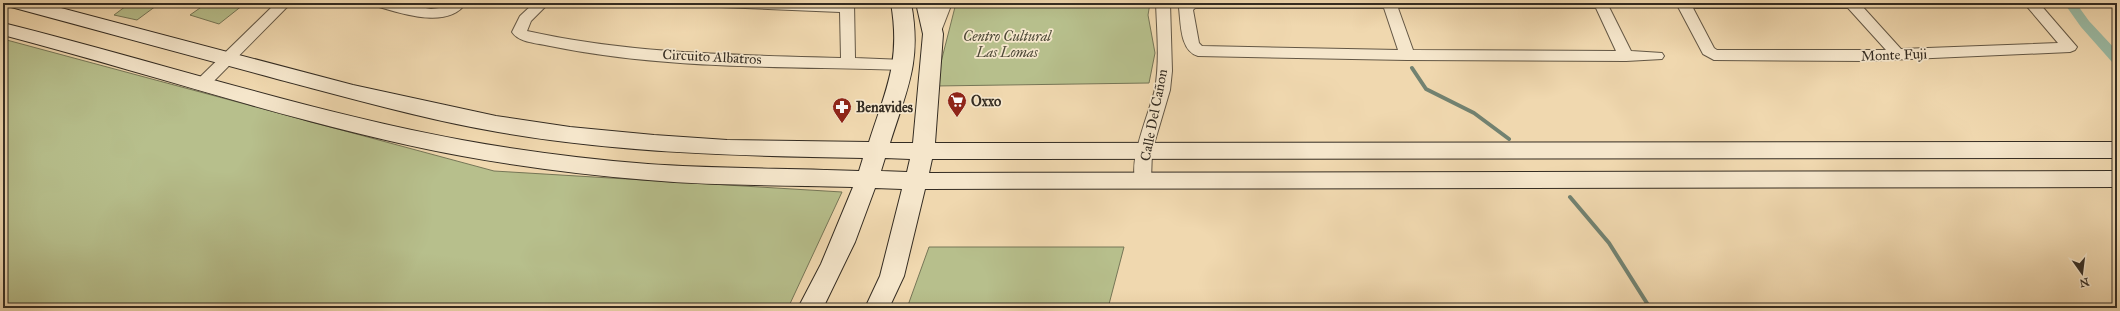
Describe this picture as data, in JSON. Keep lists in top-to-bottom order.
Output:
{
  "streets": {
    "street": ["Monte Fuji", "Circuito Albatros", "Calle Del Cañon"]
  },
  "parks": ["Centro Cultural Las Lomas"],
  "places": {
    "supermarket": ["Oxxo"],
    "pharmacy": ["Benavides"]
  },
  "north": "bottom"
}
